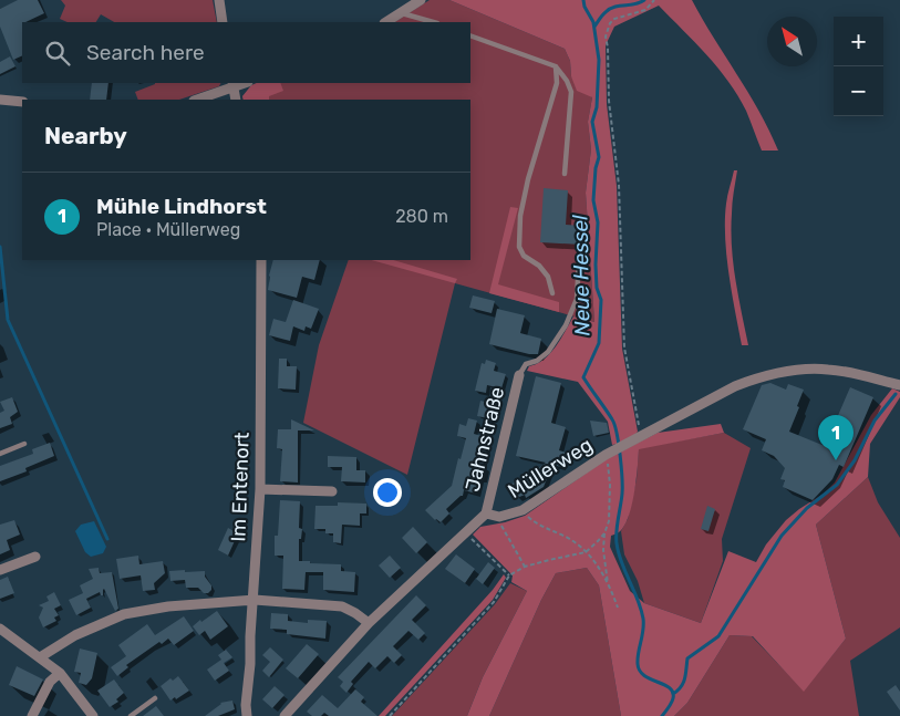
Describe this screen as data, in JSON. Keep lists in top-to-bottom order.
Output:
{
  "streets": {
    "street": ["Jahnstraße", "Müllerweg", "Im Entenort"]
  },
  "crossings": [
    ["Jahnstraße", "Müllerweg"]
  ],
  "water": ["Neue Hessel"],
  "north": "top left",
  "page": {
    "map_buttons": ["+", "−"],
    "search": "Search here",
    "heading": "Nearby",
    "list": [
      {
        "mark": "1",
        "name": "Mühle Lindhorst",
        "note": "Place · Müllerweg",
        "value": "280 m"
      }
    ],
    "pins": "1"
  }
}
